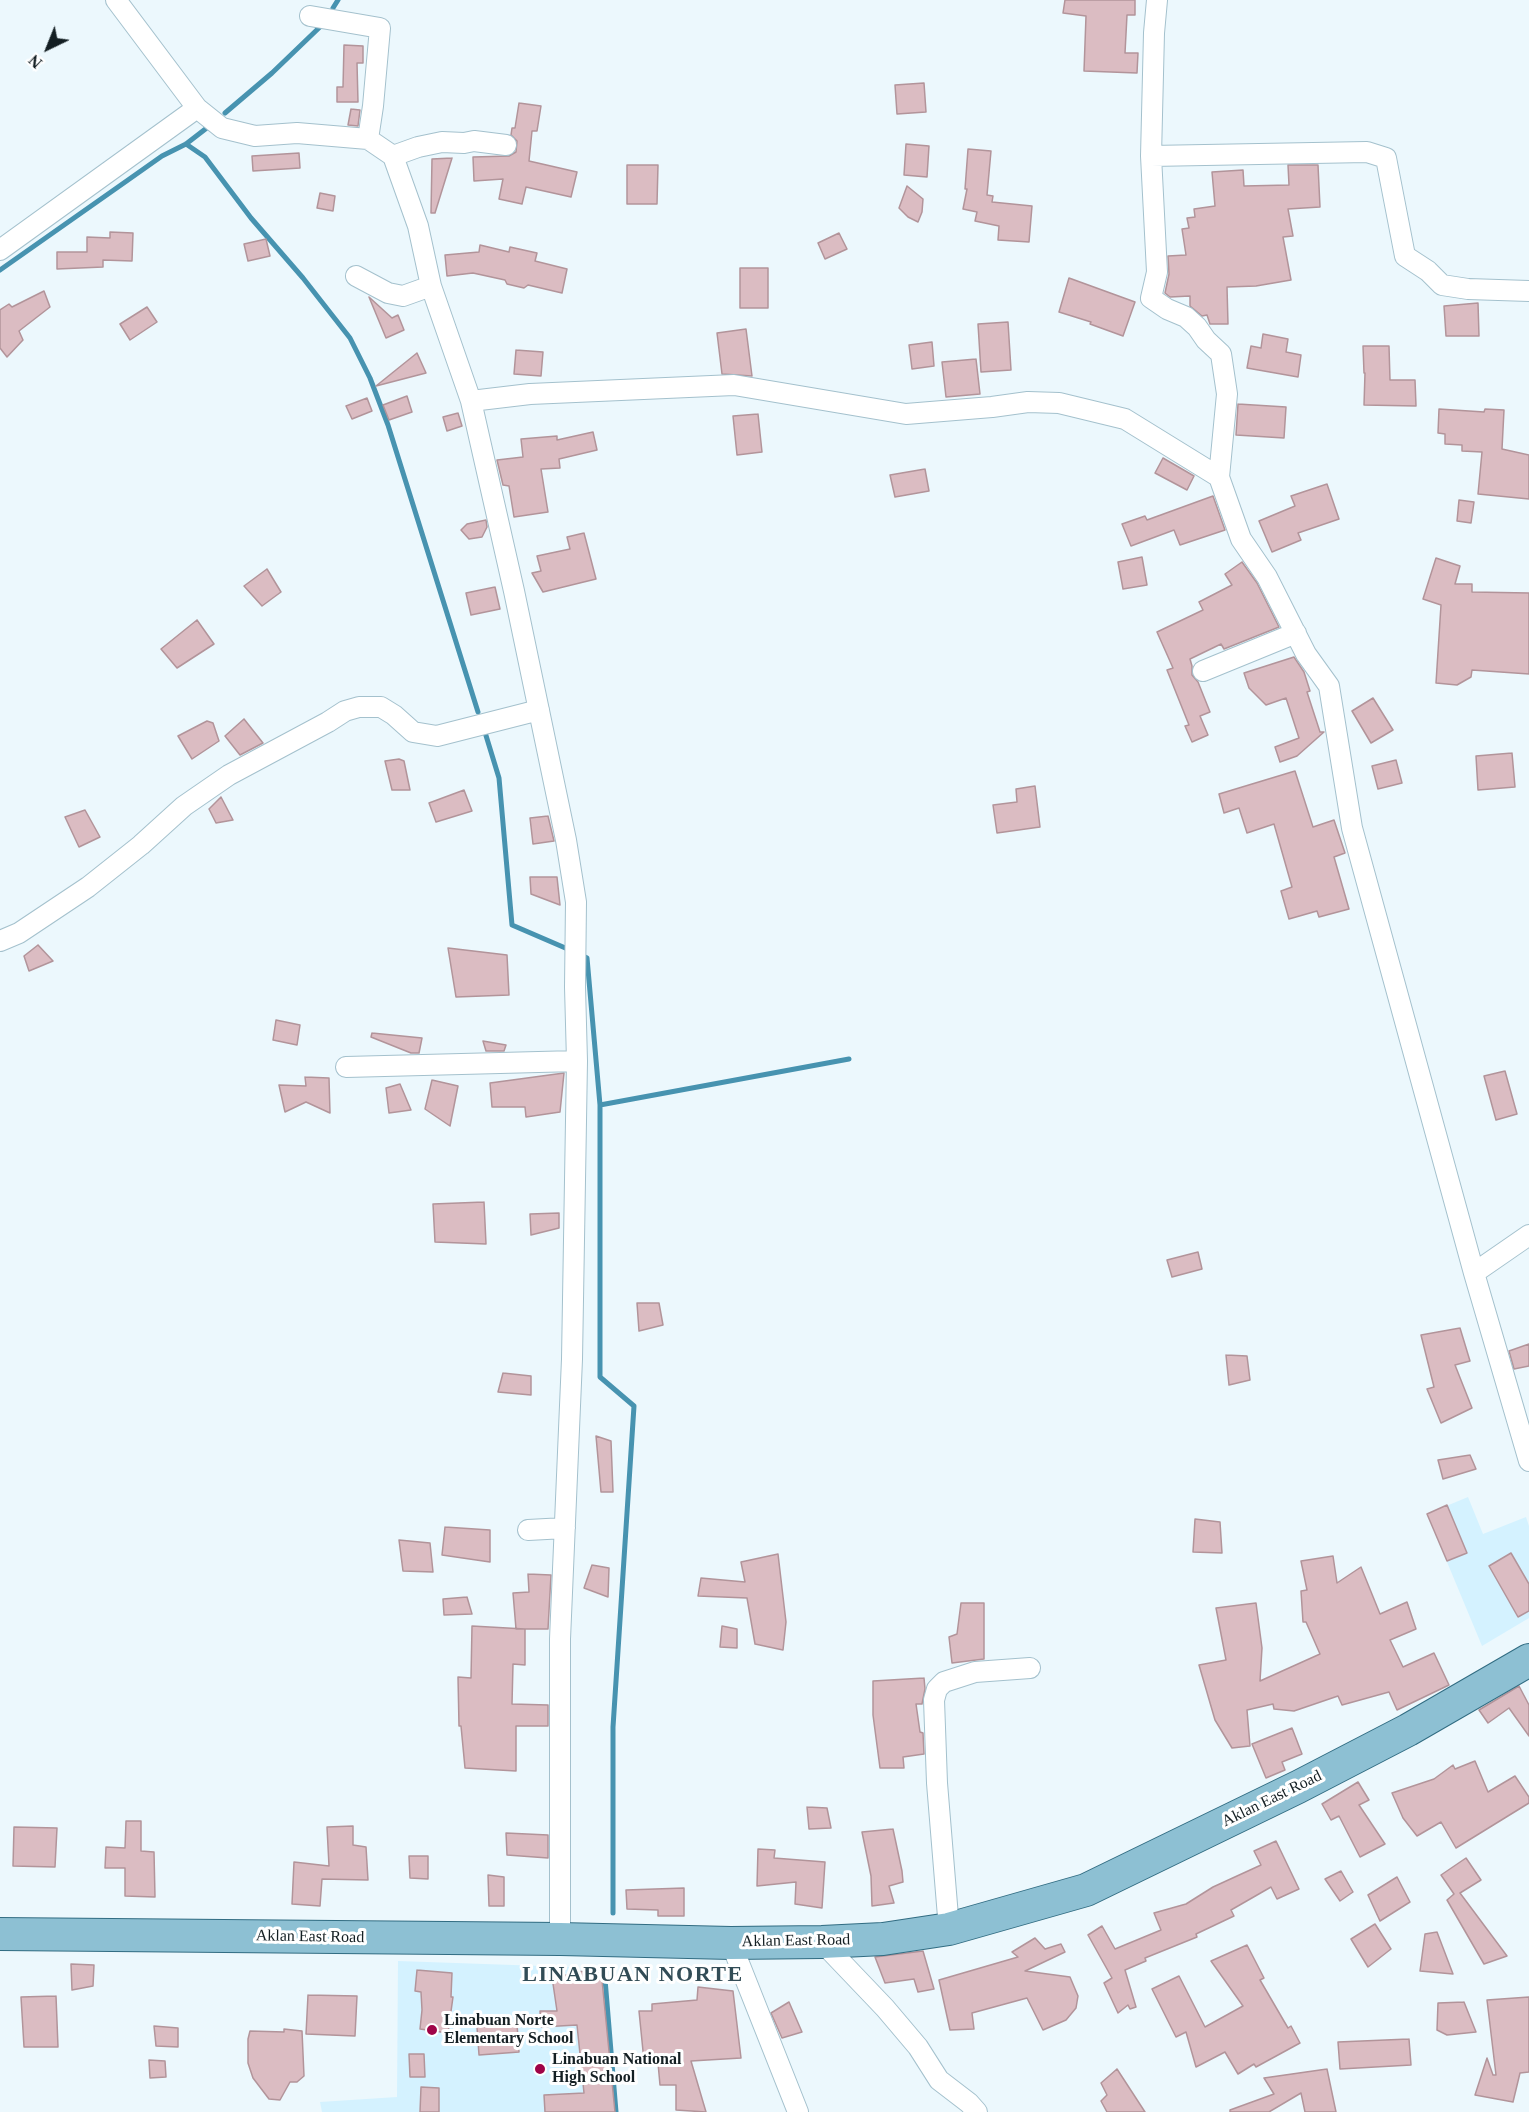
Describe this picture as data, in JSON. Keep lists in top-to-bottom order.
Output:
{
  "streets": {
    "main road": ["Aklan East Road"]
  },
  "districts": ["LINABUAN NORTE"],
  "places": ["Linabuan Norte Elementary School", "Linabuan National High School"],
  "north": "bottom left"
}
